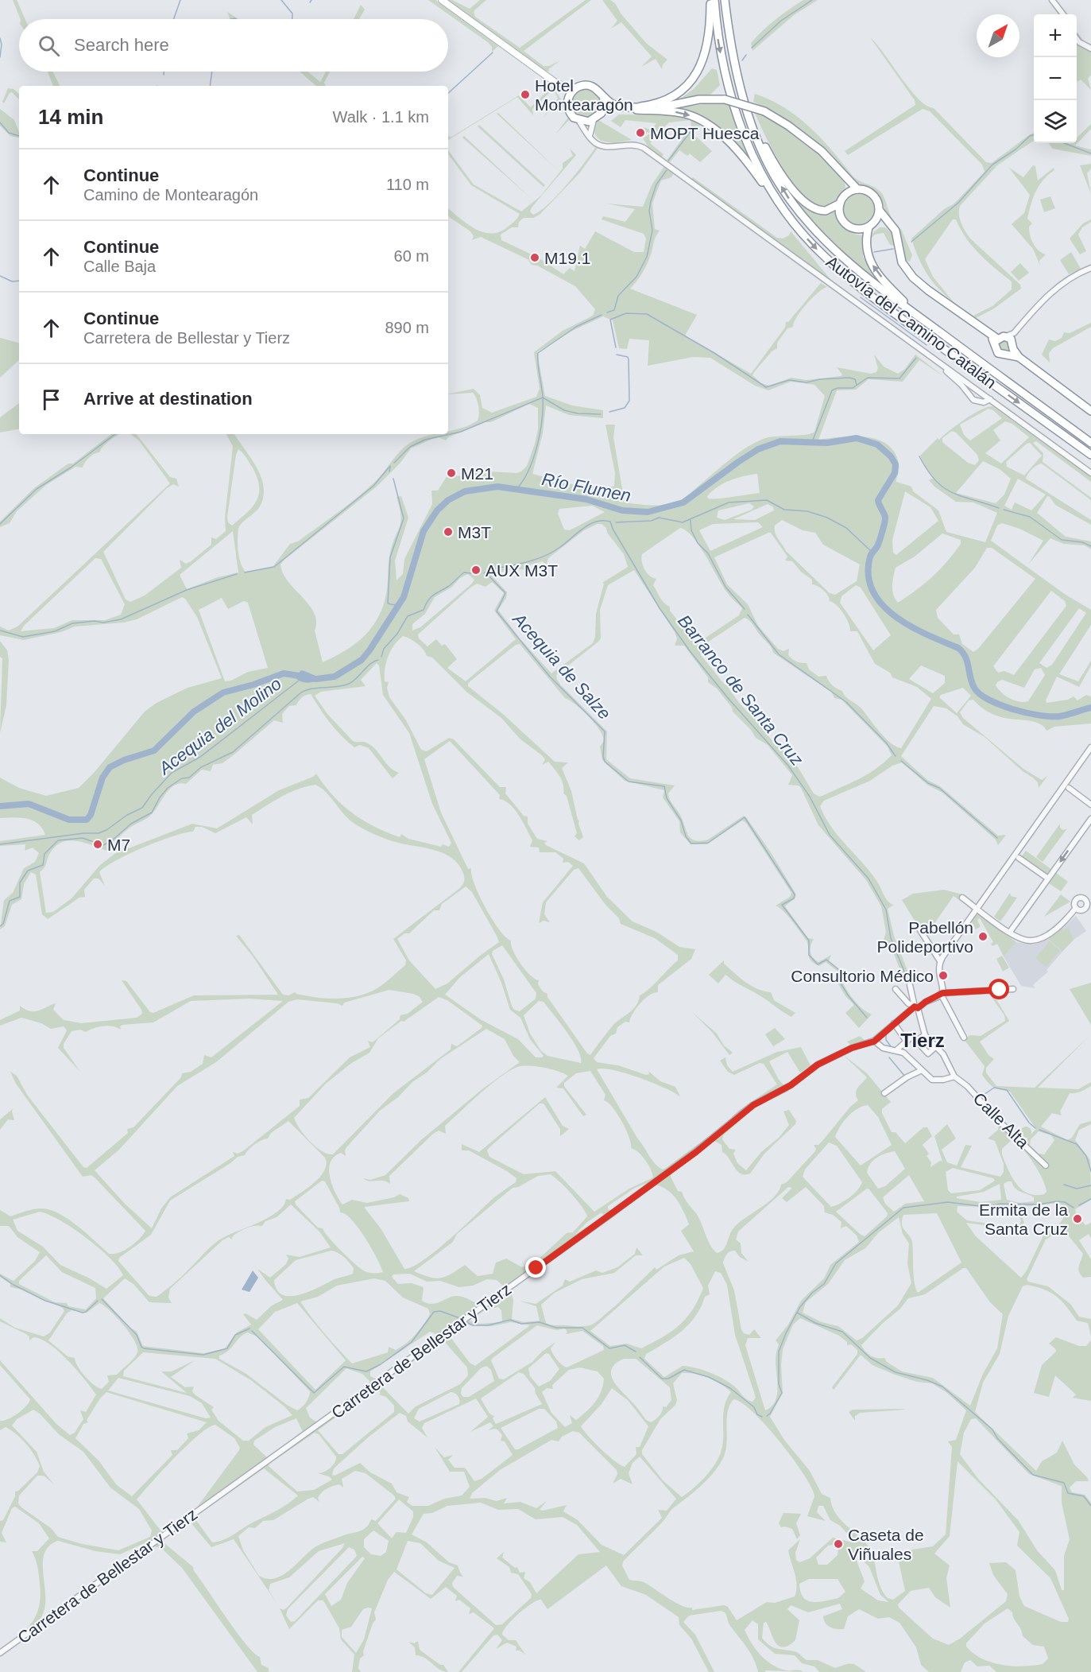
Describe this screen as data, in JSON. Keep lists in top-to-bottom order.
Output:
{
  "streets": {
    "highway": ["Autovía del Camino Catalán"],
    "street": ["Calle Alta", "Carretera de Bellestar y Tierz"]
  },
  "districts": ["Tierz"],
  "water": [
    "Río Flumen",
    "Acequia de Salze",
    "Barranco de Santa Cruz",
    "Acequia del Molino"
  ],
  "places": [
    "Hotel Montearagón",
    "MOPT Huesca",
    "M19.1",
    "M21",
    "M3T",
    "AUX M3T",
    "M7",
    "Pabellón Polideportivo",
    "Consultorio Médico",
    "Ermita de la Santa Cruz",
    "Caseta de Viñuales"
  ],
  "north": "top right",
  "page": {
    "map_buttons": ["+", "−"],
    "search": "Search here",
    "heading": ["14 min", "Walk · 1.1 km"],
    "list": [
      ["Continue", "Camino de Montearagón", "110 m"],
      ["Continue", "Calle Baja", "60 m"],
      ["Continue", "Carretera de Bellestar y Tierz", "890 m"],
      "Arrive at destination"
    ]
  }
}
